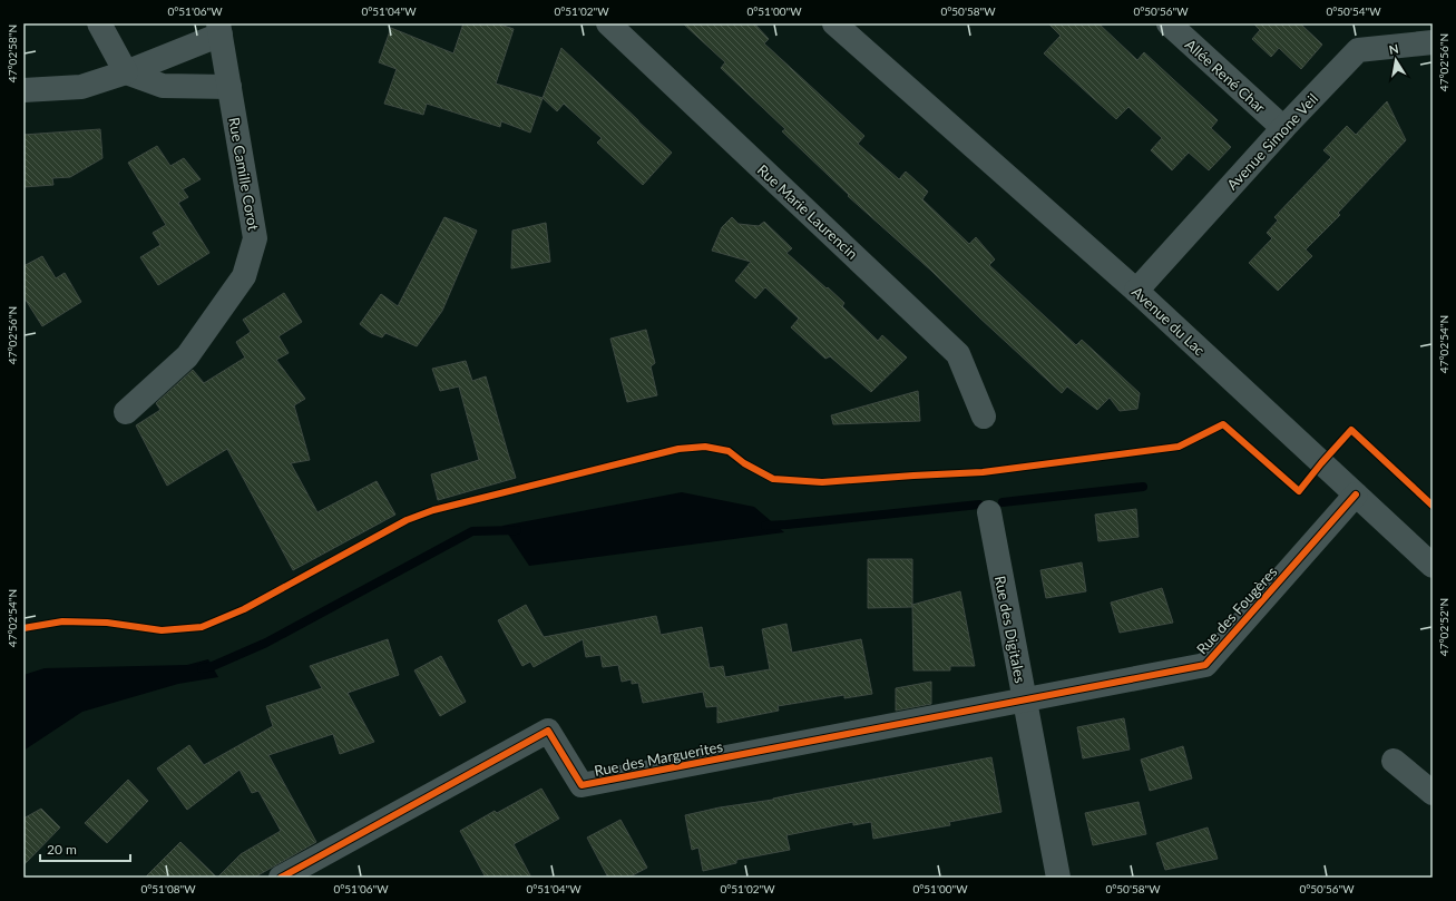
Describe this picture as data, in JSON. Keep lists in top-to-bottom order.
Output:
{
  "streets": {
    "street": [
      "Allée René Char",
      "Avenue Simone Veil",
      "Rue Camille Corot",
      "Rue Marie Laurencin",
      "Avenue du Lac",
      "Rue des Fougères",
      "Rue des Digitales",
      "Rue des Marguerites"
    ]
  },
  "crossings": [
    ["Allée René Char", "Avenue Simone Veil"],
    ["Avenue Simone Veil", "Avenue du Lac"],
    ["Avenue du Lac", "Rue des Fougères"],
    ["Rue des Fougères", "Rue des Digitales"],
    ["Rue des Fougères", "Rue des Marguerites"],
    ["Rue des Digitales", "Rue des Marguerites"]
  ],
  "scale_bar": "20 m",
  "north": "top",
  "coordinates": [
    "0°51'06\"W",
    "0°51'04\"W",
    "0°51'02\"W",
    "0°51'00\"W",
    "0°50'58\"W",
    "0°50'56\"W",
    "0°50'54\"W",
    "47°02'58\"N",
    "47°02'56\"N",
    "47°02'54\"N",
    "47°02'52\"N",
    "0°51'08\"W"
  ]
}
